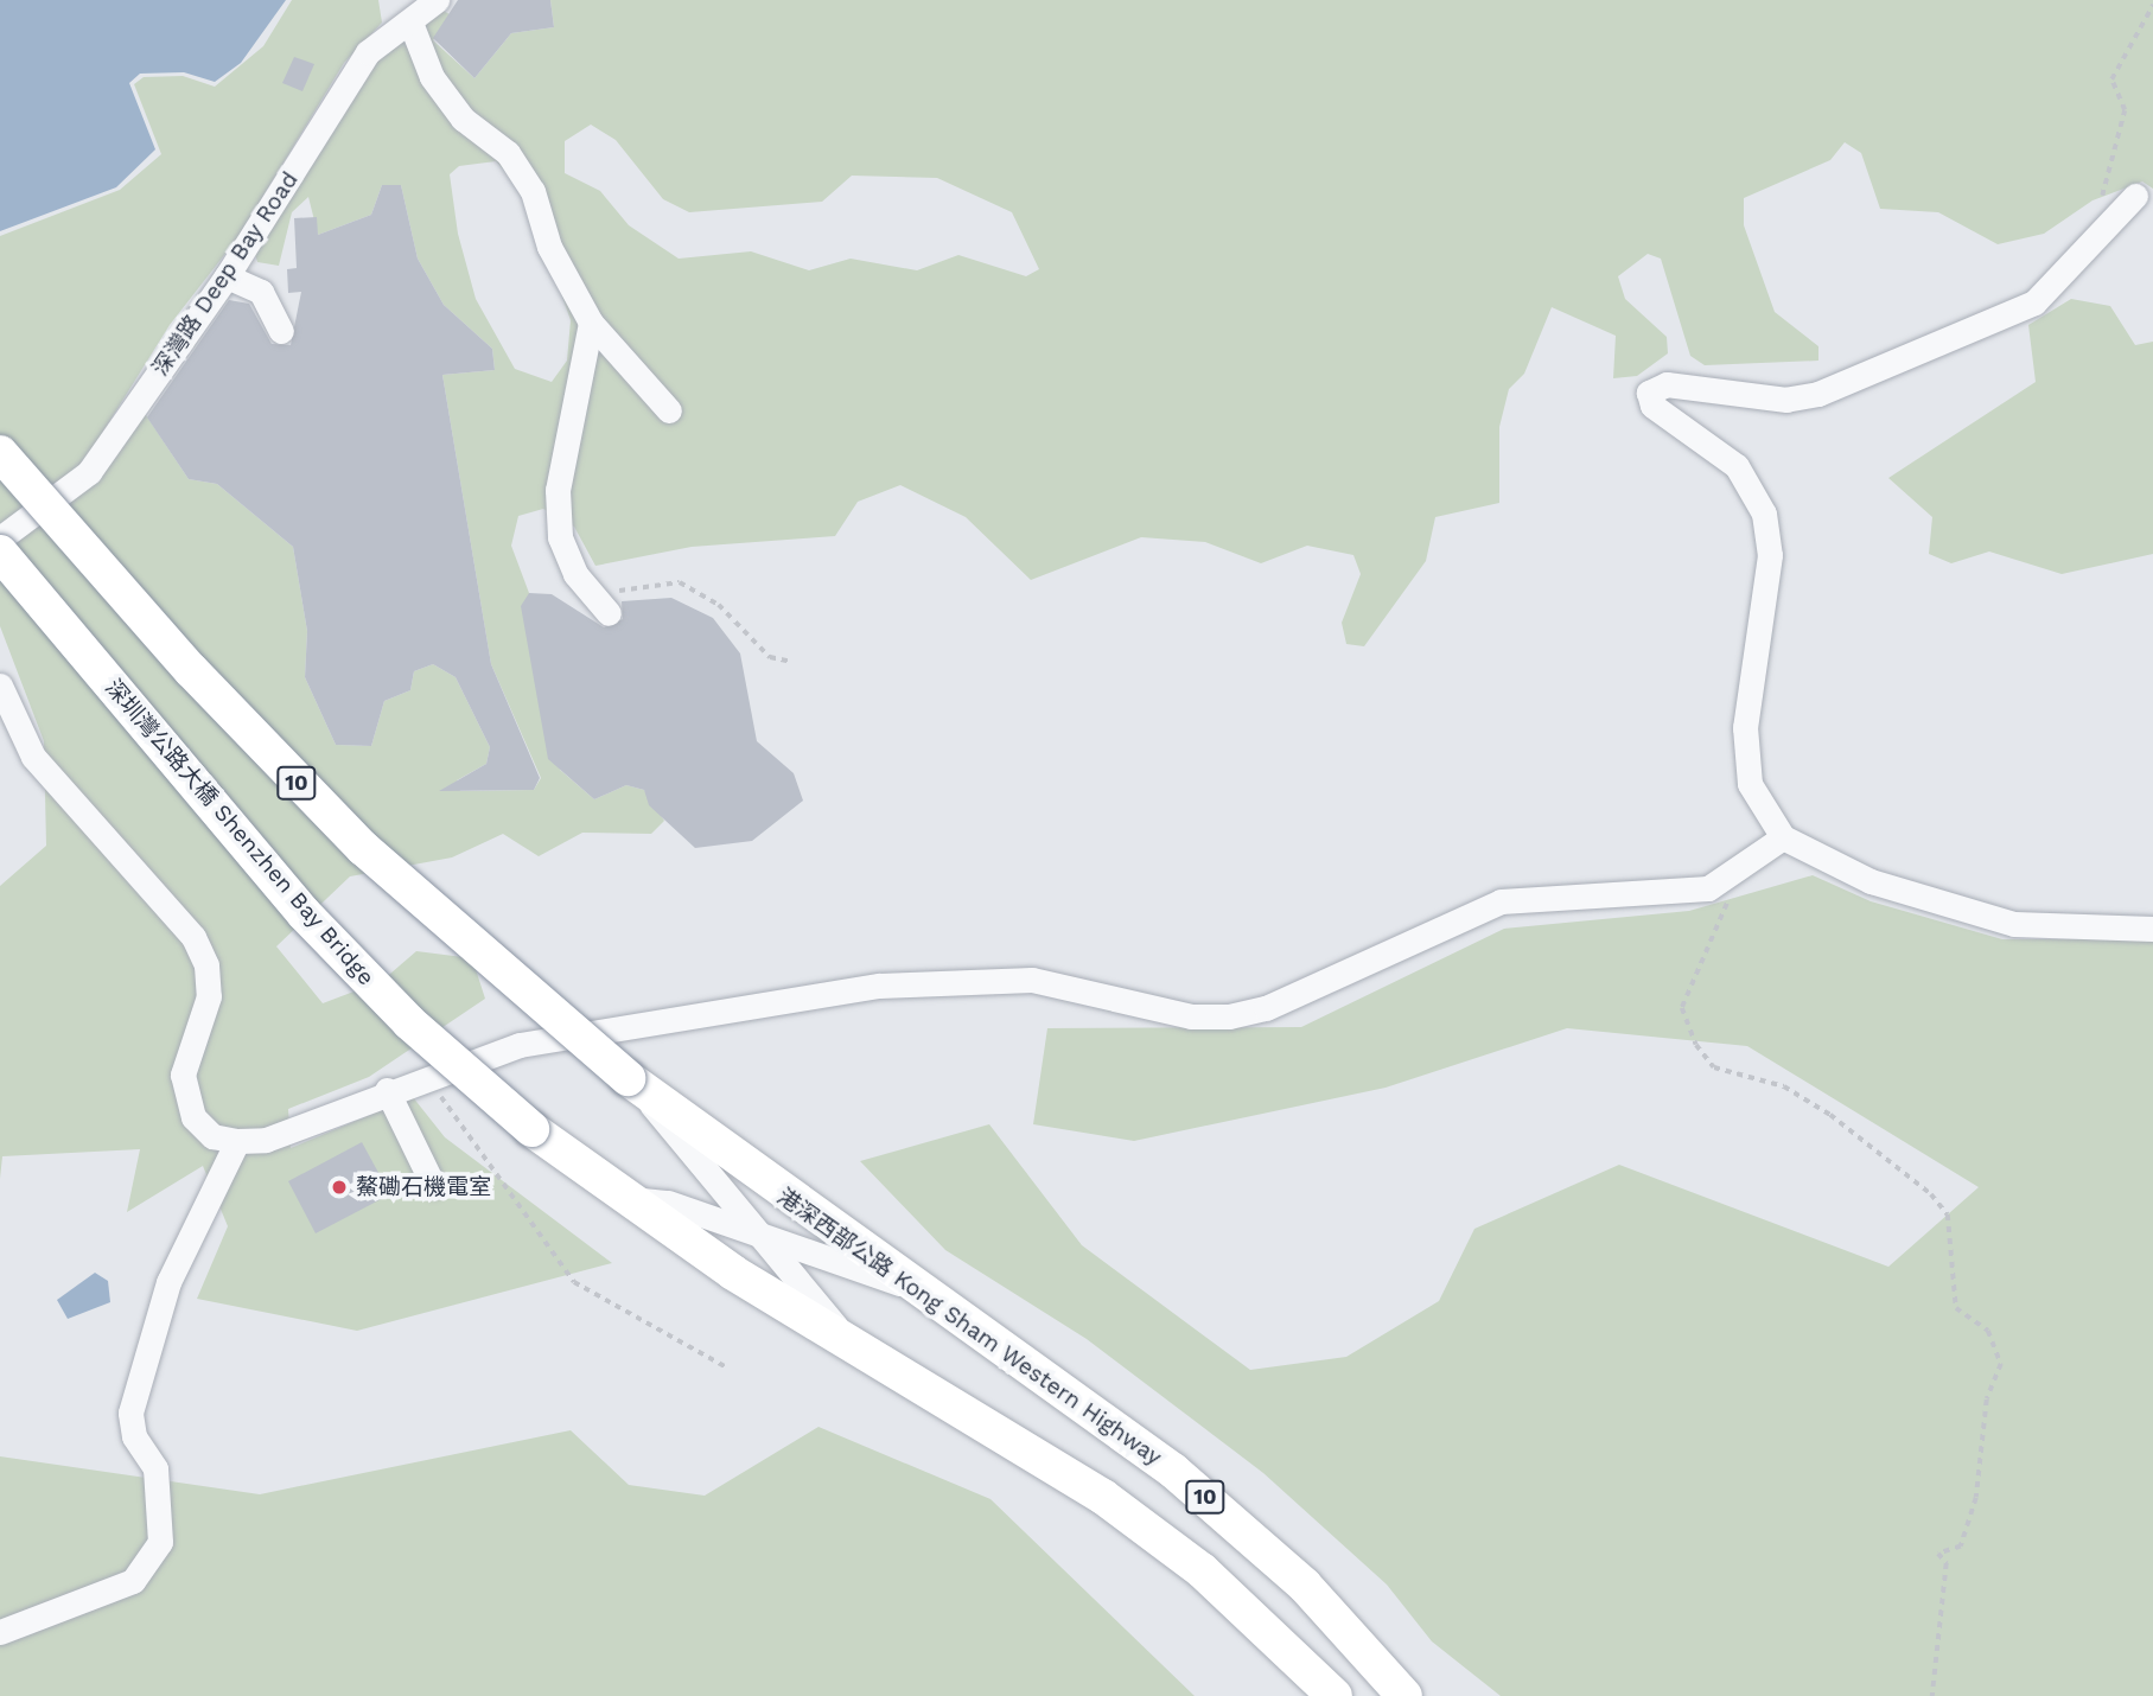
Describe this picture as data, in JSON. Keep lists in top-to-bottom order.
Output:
{
  "streets": {
    "highway": ["10", "深圳灣公路大橋 Shenzhen Bay Bridge", "港深西部公路 Kong Sham Western Highway"],
    "street": ["深灣路 Deep Bay Road"]
  },
  "crossings": [
    ["10", "深圳灣公路大橋 Shenzhen Bay Bridge"],
    ["10", "港深西部公路 Kong Sham Western Highway"]
  ],
  "places": ["鰲磡石機電室"]
}
